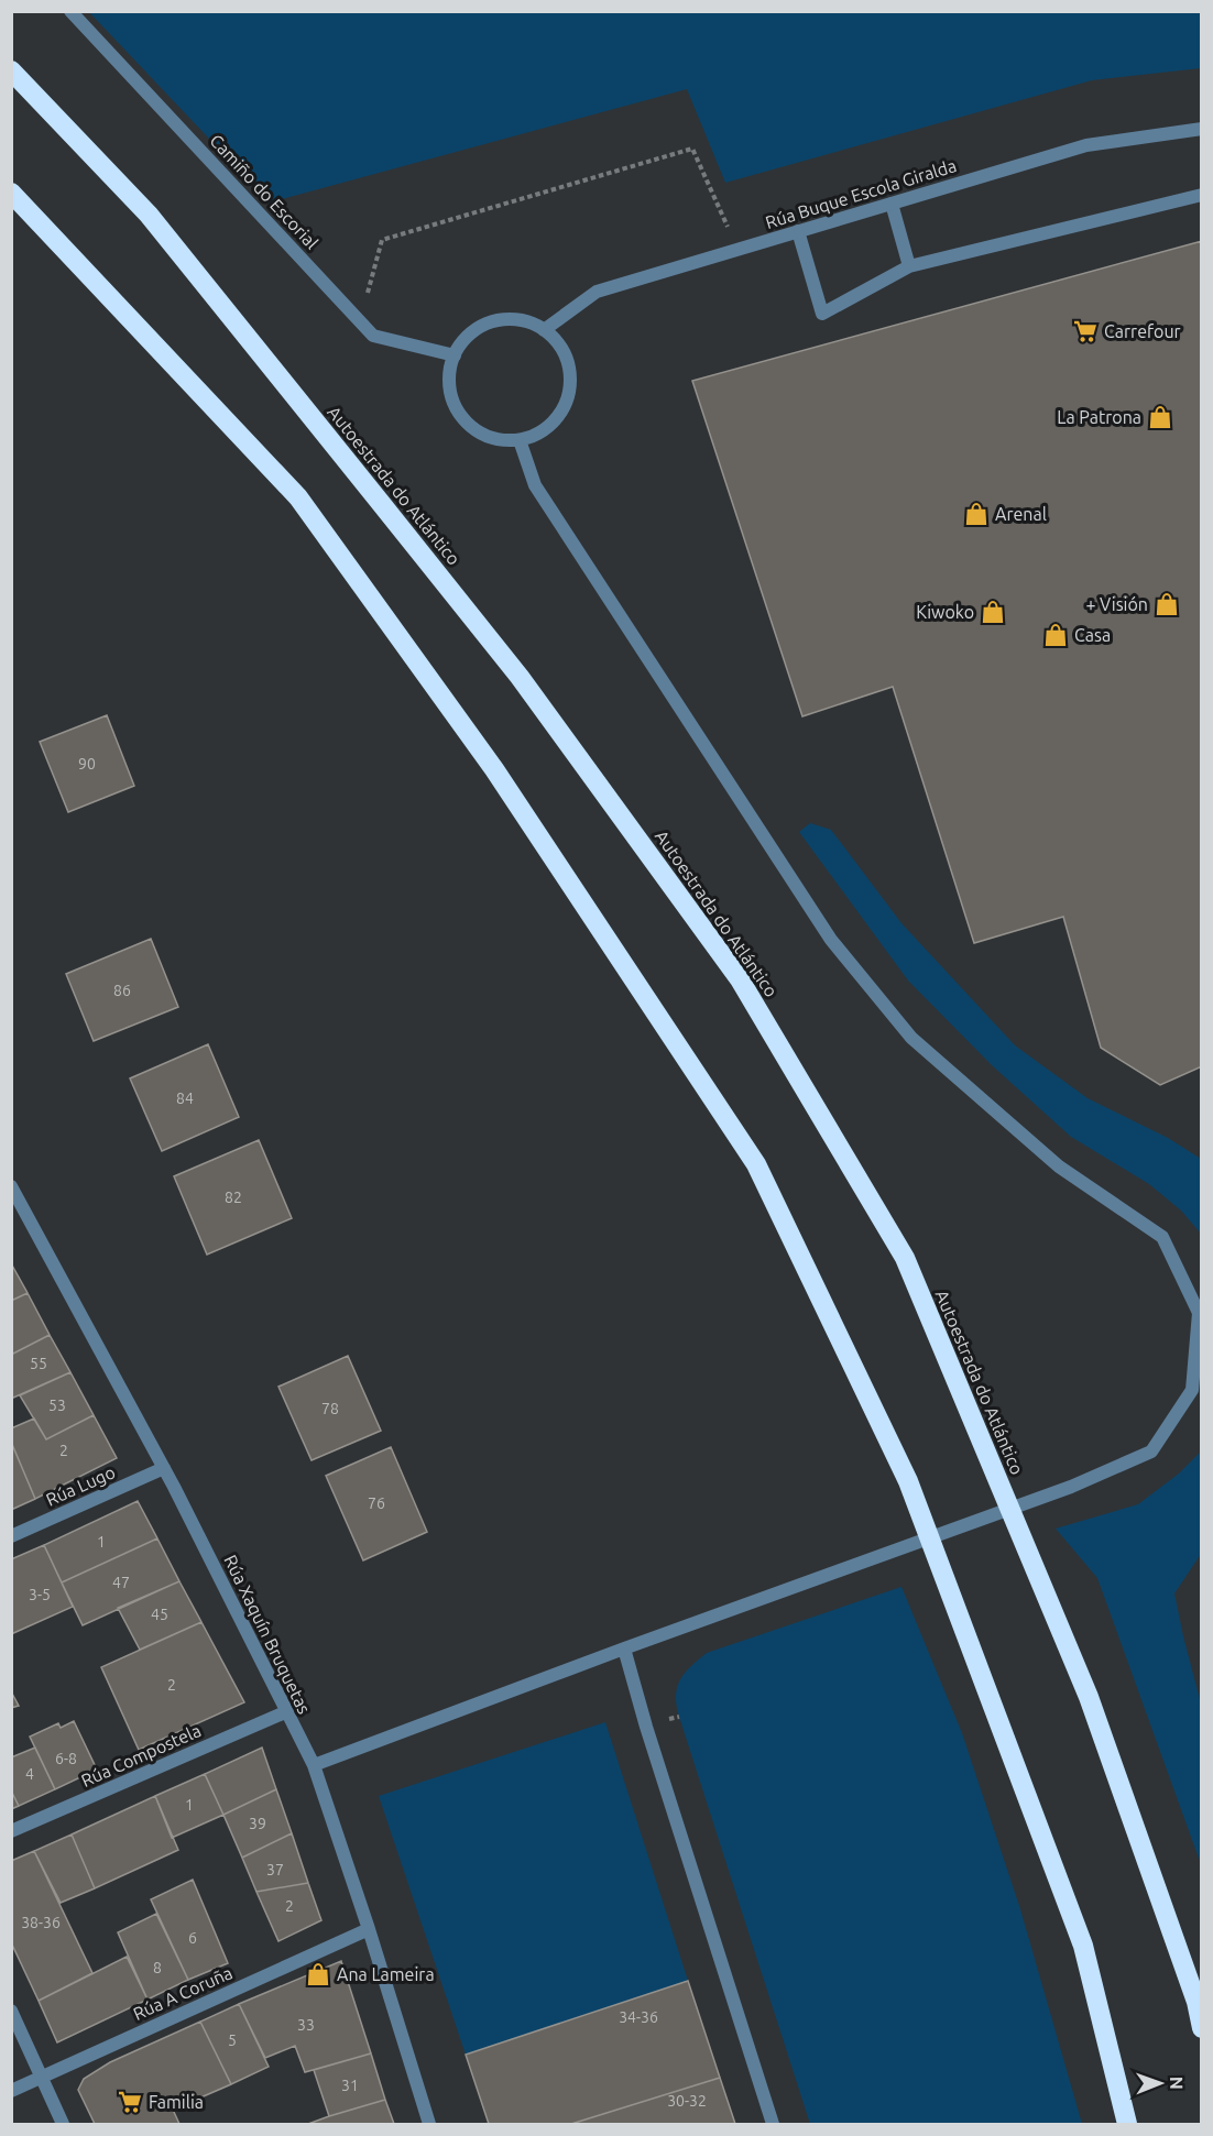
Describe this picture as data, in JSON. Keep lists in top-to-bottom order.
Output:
{
  "streets": {
    "highway": ["Autoestrada do Atlántico"],
    "street": [
      "Camiño do Escorial",
      "Rúa Buque Escola Giralda",
      "Rúa Lugo",
      "Rúa Xaquín Bruquetas",
      "Rúa Compostela",
      "Rúa A Coruña"
    ]
  },
  "crossings": [
    ["Camiño do Escorial", "Rúa Buque Escola Giralda"],
    ["Rúa Lugo", "Rúa Xaquín Bruquetas"],
    ["Rúa Xaquín Bruquetas", "Rúa Compostela"],
    ["Rúa Xaquín Bruquetas", "Rúa A Coruña"]
  ],
  "places": {
    "supermarket": ["Carrefour", "Familia"],
    "shop": [
      "La Patrona",
      "Arenal",
      "+ Visión",
      "Kiwoko",
      "Casa",
      "Ana Lameira"
    ]
  },
  "house_numbers": [
    "90",
    "86",
    "84",
    "82",
    "55",
    "53",
    "78",
    "2",
    "76",
    "1",
    "47",
    "3-5",
    "45",
    "2",
    "6-8",
    "4",
    "1",
    "39",
    "37",
    "2",
    "38-36",
    "6",
    "8",
    "34-36",
    "33",
    "5",
    "31",
    "30-32"
  ],
  "north": "right"
}
